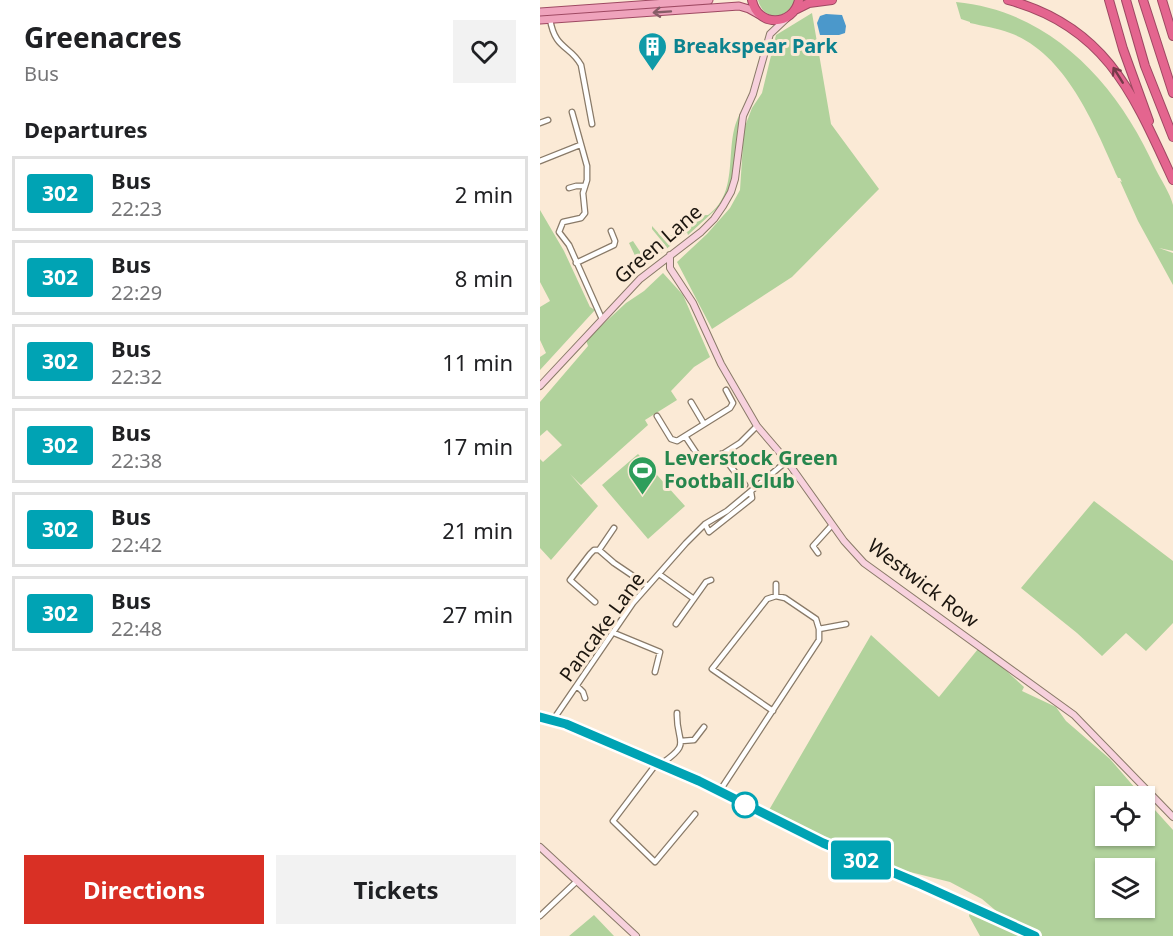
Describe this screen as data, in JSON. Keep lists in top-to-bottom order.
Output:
{
  "streets": {
    "street": ["Green Lane", "Westwick Row", "Pancake Lane"]
  },
  "crossings": [
    ["Westwick Row", "Pancake Lane"]
  ],
  "places": {
    "building": ["Breakspear Park"],
    "sports": ["Leverstock Green Football Club"]
  },
  "lines": ["bus line 302"],
  "page": {
    "heading": [
      ["Greenacres", "Bus"],
      "Departures"
    ],
    "on_map": "302",
    "list": [
      {
        "mark": "302",
        "name": "Bus",
        "note": "22:23",
        "value": "2 min"
      },
      {
        "mark": "302",
        "name": "Bus",
        "note": "22:29",
        "value": "8 min"
      },
      {
        "mark": "302",
        "name": "Bus",
        "note": "22:32",
        "value": "11 min"
      },
      {
        "mark": "302",
        "name": "Bus",
        "note": "22:38",
        "value": "17 min"
      },
      {
        "mark": "302",
        "name": "Bus",
        "note": "22:42",
        "value": "21 min"
      },
      {
        "mark": "302",
        "name": "Bus",
        "note": "22:48",
        "value": "27 min"
      }
    ],
    "buttons": ["Directions", "Tickets"]
  }
}
